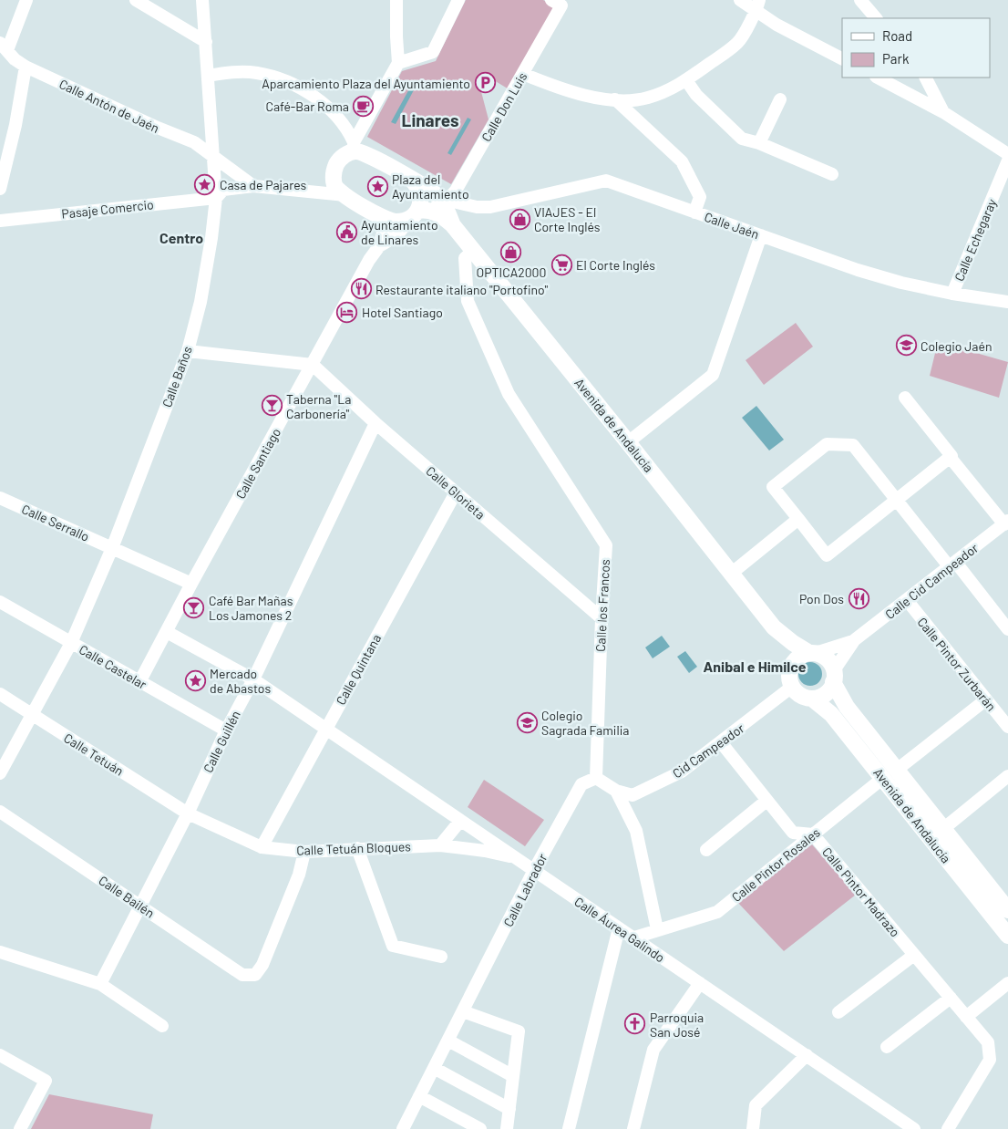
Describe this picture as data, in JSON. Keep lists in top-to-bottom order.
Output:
{
  "streets": {
    "main road": ["Avenida de Andalucía"],
    "street": [
      "Calle Antón de Jaén",
      "Calle Don Luis",
      "Pasaje Comercio",
      "Calle Jaén",
      "Calle Echegaray",
      "Calle Baños",
      "Calle Santiago",
      "Calle Glorieta",
      "Calle Serrallo",
      "Calle Cid Campeador",
      "Calle los Francos",
      "Calle Pintor Zurbarán",
      "Calle Castelar",
      "Calle Quintana",
      "Calle Guillén",
      "Cid Campeador",
      "Calle Tetuán",
      "Calle Tetuán Bloques",
      "Calle Pintor Rosales",
      "Calle Labrador",
      "Calle Pintor Madrazo",
      "Calle Bailén",
      "Calle Áurea Galindo"
    ]
  },
  "crossings": [
    ["Calle Antón de Jaén", "Calle Baños"],
    ["Calle Don Luis", "Calle Jaén"],
    ["Pasaje Comercio", "Calle Baños"],
    ["Calle Jaén", "Calle Echegaray"],
    ["Calle Baños", "Calle Serrallo"],
    ["Calle Baños", "Calle Castelar"],
    ["Calle Baños", "Calle Tetuán"],
    ["Avenida de Andalucía", "Calle Cid Campeador"],
    ["Avenida de Andalucía", "Calle los Francos"],
    ["Avenida de Andalucía", "Calle Pintor Zurbarán"],
    ["Avenida de Andalucía", "Cid Campeador"],
    ["Avenida de Andalucía", "Calle Pintor Rosales"],
    ["Calle Santiago", "Calle Glorieta"],
    ["Calle Santiago", "Calle Serrallo"],
    ["Calle Santiago", "Calle Castelar"],
    ["Calle Santiago", "Calle Áurea Galindo"],
    ["Calle Glorieta", "Calle los Francos"],
    ["Calle Glorieta", "Calle Quintana"],
    ["Calle Glorieta", "Calle Guillén"],
    ["Calle Cid Campeador", "Calle Pintor Zurbarán"],
    ["Calle Cid Campeador", "Cid Campeador"],
    ["Calle los Francos", "Calle Labrador"],
    ["Calle Castelar", "Calle Guillén"],
    ["Calle Quintana", "Calle Tetuán Bloques"],
    ["Calle Quintana", "Calle Áurea Galindo"],
    ["Calle Guillén", "Calle Tetuán"],
    ["Calle Guillén", "Calle Tetuán Bloques"],
    ["Calle Guillén", "Calle Bailén"],
    ["Calle Guillén", "Calle Áurea Galindo"],
    ["Calle Tetuán", "Calle Tetuán Bloques"],
    ["Calle Tetuán Bloques", "Calle Bailén"],
    ["Calle Tetuán Bloques", "Calle Áurea Galindo"],
    ["Calle Pintor Rosales", "Calle Pintor Madrazo"],
    ["Calle Pintor Rosales", "Calle Áurea Galindo"],
    ["Calle Labrador", "Calle Áurea Galindo"]
  ],
  "districts": ["Linares", "Centro", "Anibal e Himilce"],
  "places": {
    "parking": ["Aparcamiento Plaza del Ayuntamiento"],
    "cafe": ["Café-Bar Roma"],
    "place": ["Casa de Pajares", "Plaza del Ayuntamiento", "Mercado de Abastos"],
    "shop": ["VIAJES - El Corte Inglés", "OPTICA2000"],
    "public building": ["Ayuntamiento de Linares"],
    "supermarket": ["El Corte Inglés"],
    "restaurant": ["Restaurante italiano \"Portofino\"", "Pon Dos"],
    "hotel": ["Hotel Santiago"],
    "school or university": ["Colegio Jaén", "Colegio Sagrada Familia"],
    "bar": ["Taberna \"La Carbonería\"", "Café Bar Mañas Los Jamones 2"],
    "church": ["Parroquia San José"]
  },
  "legend": ["Road", "Park"]
}
